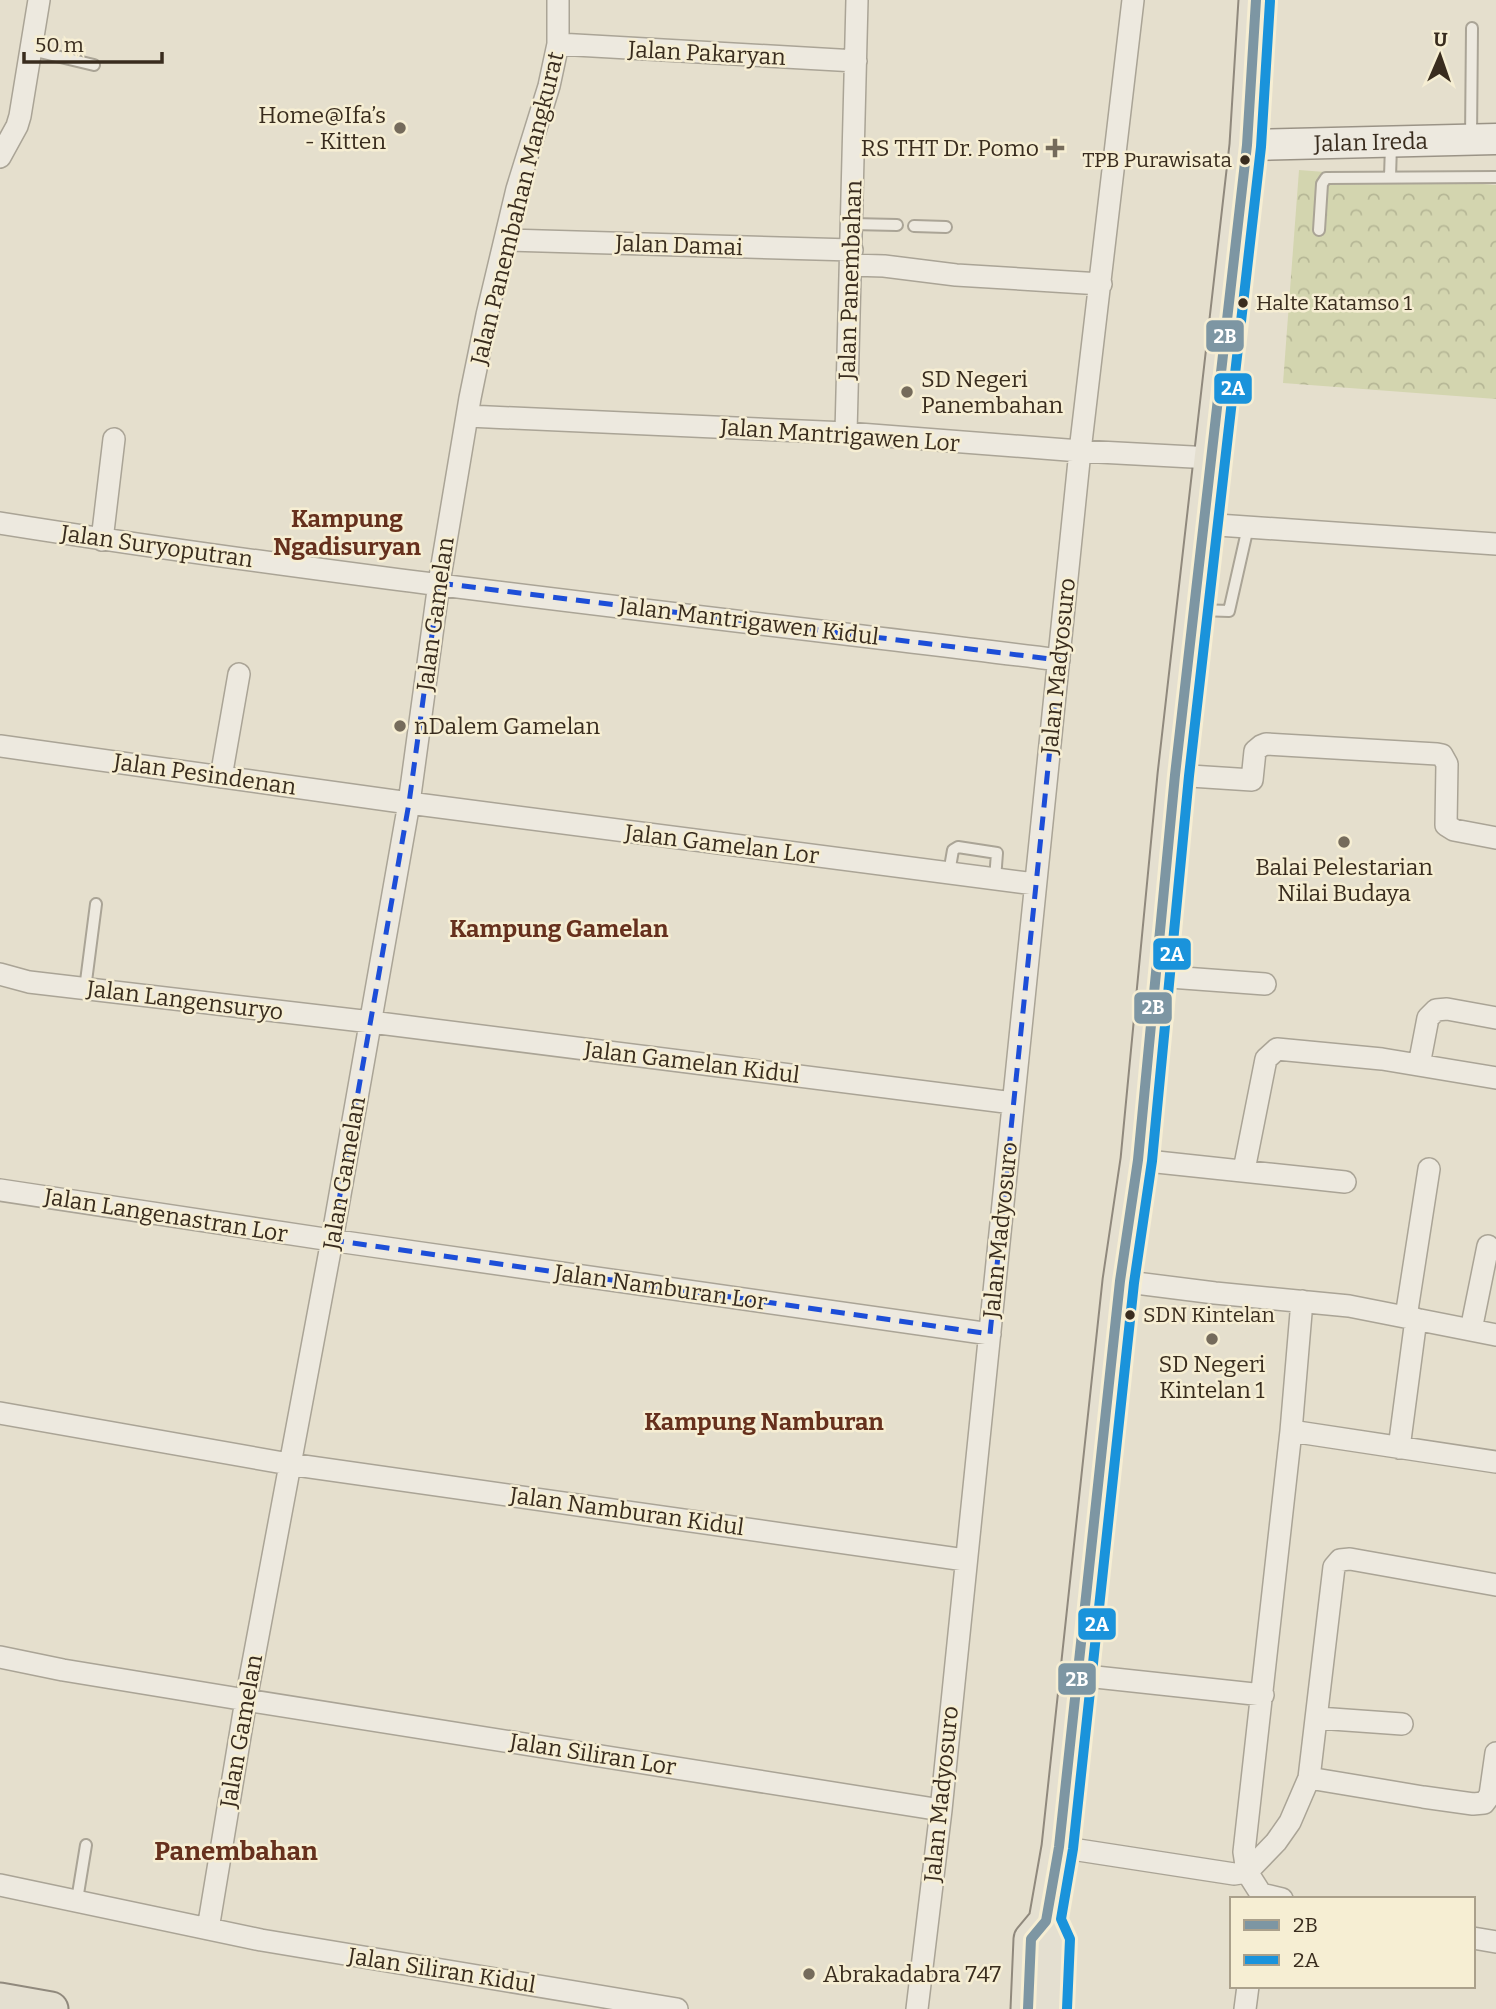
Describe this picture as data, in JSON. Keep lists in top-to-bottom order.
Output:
{
  "streets": {
    "street": [
      "Jalan Pakaryan",
      "Jalan Ireda",
      "Jalan Panembahan Mangkurat",
      "Jalan Damai",
      "Jalan Panembahan",
      "Jalan Mantrigawen Lor",
      "Jalan Suryoputran",
      "Jalan Gamelan",
      "Jalan Mantrigawen Kidul",
      "Jalan Madyosuro",
      "Jalan Pesindenan",
      "Jalan Gamelan Lor",
      "Jalan Langensuryo",
      "Jalan Gamelan Kidul",
      "Jalan Langenastran Lor",
      "Jalan Namburan Lor",
      "Jalan Namburan Kidul",
      "Jalan Siliran Lor",
      "Jalan Siliran Kidul"
    ]
  },
  "crossings": [
    ["Jalan Pakaryan", "Jalan Panembahan Mangkurat"],
    ["Jalan Pakaryan", "Jalan Panembahan"],
    ["Jalan Panembahan Mangkurat", "Jalan Damai"],
    ["Jalan Panembahan Mangkurat", "Jalan Mantrigawen Lor"],
    ["Jalan Panembahan Mangkurat", "Jalan Gamelan"],
    ["Jalan Damai", "Jalan Panembahan"],
    ["Jalan Damai", "Jalan Madyosuro"],
    ["Jalan Panembahan", "Jalan Mantrigawen Lor"],
    ["Jalan Mantrigawen Lor", "Jalan Gamelan"],
    ["Jalan Mantrigawen Lor", "Jalan Madyosuro"],
    ["Jalan Suryoputran", "Jalan Gamelan"],
    ["Jalan Suryoputran", "Jalan Mantrigawen Kidul"],
    ["Jalan Gamelan", "Jalan Mantrigawen Kidul"],
    ["Jalan Gamelan", "Jalan Pesindenan"],
    ["Jalan Gamelan", "Jalan Gamelan Lor"],
    ["Jalan Gamelan", "Jalan Langensuryo"],
    ["Jalan Gamelan", "Jalan Gamelan Kidul"],
    ["Jalan Gamelan", "Jalan Langenastran Lor"],
    ["Jalan Gamelan", "Jalan Namburan Lor"],
    ["Jalan Gamelan", "Jalan Namburan Kidul"],
    ["Jalan Gamelan", "Jalan Siliran Lor"],
    ["Jalan Gamelan", "Jalan Siliran Kidul"],
    ["Jalan Mantrigawen Kidul", "Jalan Madyosuro"],
    ["Jalan Madyosuro", "Jalan Gamelan Lor"],
    ["Jalan Madyosuro", "Jalan Gamelan Kidul"],
    ["Jalan Madyosuro", "Jalan Namburan Lor"],
    ["Jalan Madyosuro", "Jalan Namburan Kidul"],
    ["Jalan Madyosuro", "Jalan Siliran Lor"],
    ["Jalan Pesindenan", "Jalan Gamelan Lor"],
    ["Jalan Langensuryo", "Jalan Gamelan Kidul"],
    ["Jalan Langenastran Lor", "Jalan Namburan Lor"]
  ],
  "districts": [
    "Kampung Ngadisuryan",
    "Kampung Gamelan",
    "Kampung Namburan",
    "Panembahan"
  ],
  "places": {
    "other": [
      "Home@Ifa’s - Kitten",
      "TPB Purawisata",
      "Halte Katamso 1",
      "SD Negeri Panembahan",
      "nDalem Gamelan",
      "Balai Pelestarian Nilai Budaya",
      "SDN Kintelan",
      "SD Negeri Kintelan 1",
      "Abrakadabra 747"
    ],
    "health": ["RS THT Dr. Pomo"]
  },
  "lines": ["transit line 2B", "transit line 2A"],
  "legend": ["2B", "2A"],
  "scale_bar": "50 m",
  "north": "top"
}
